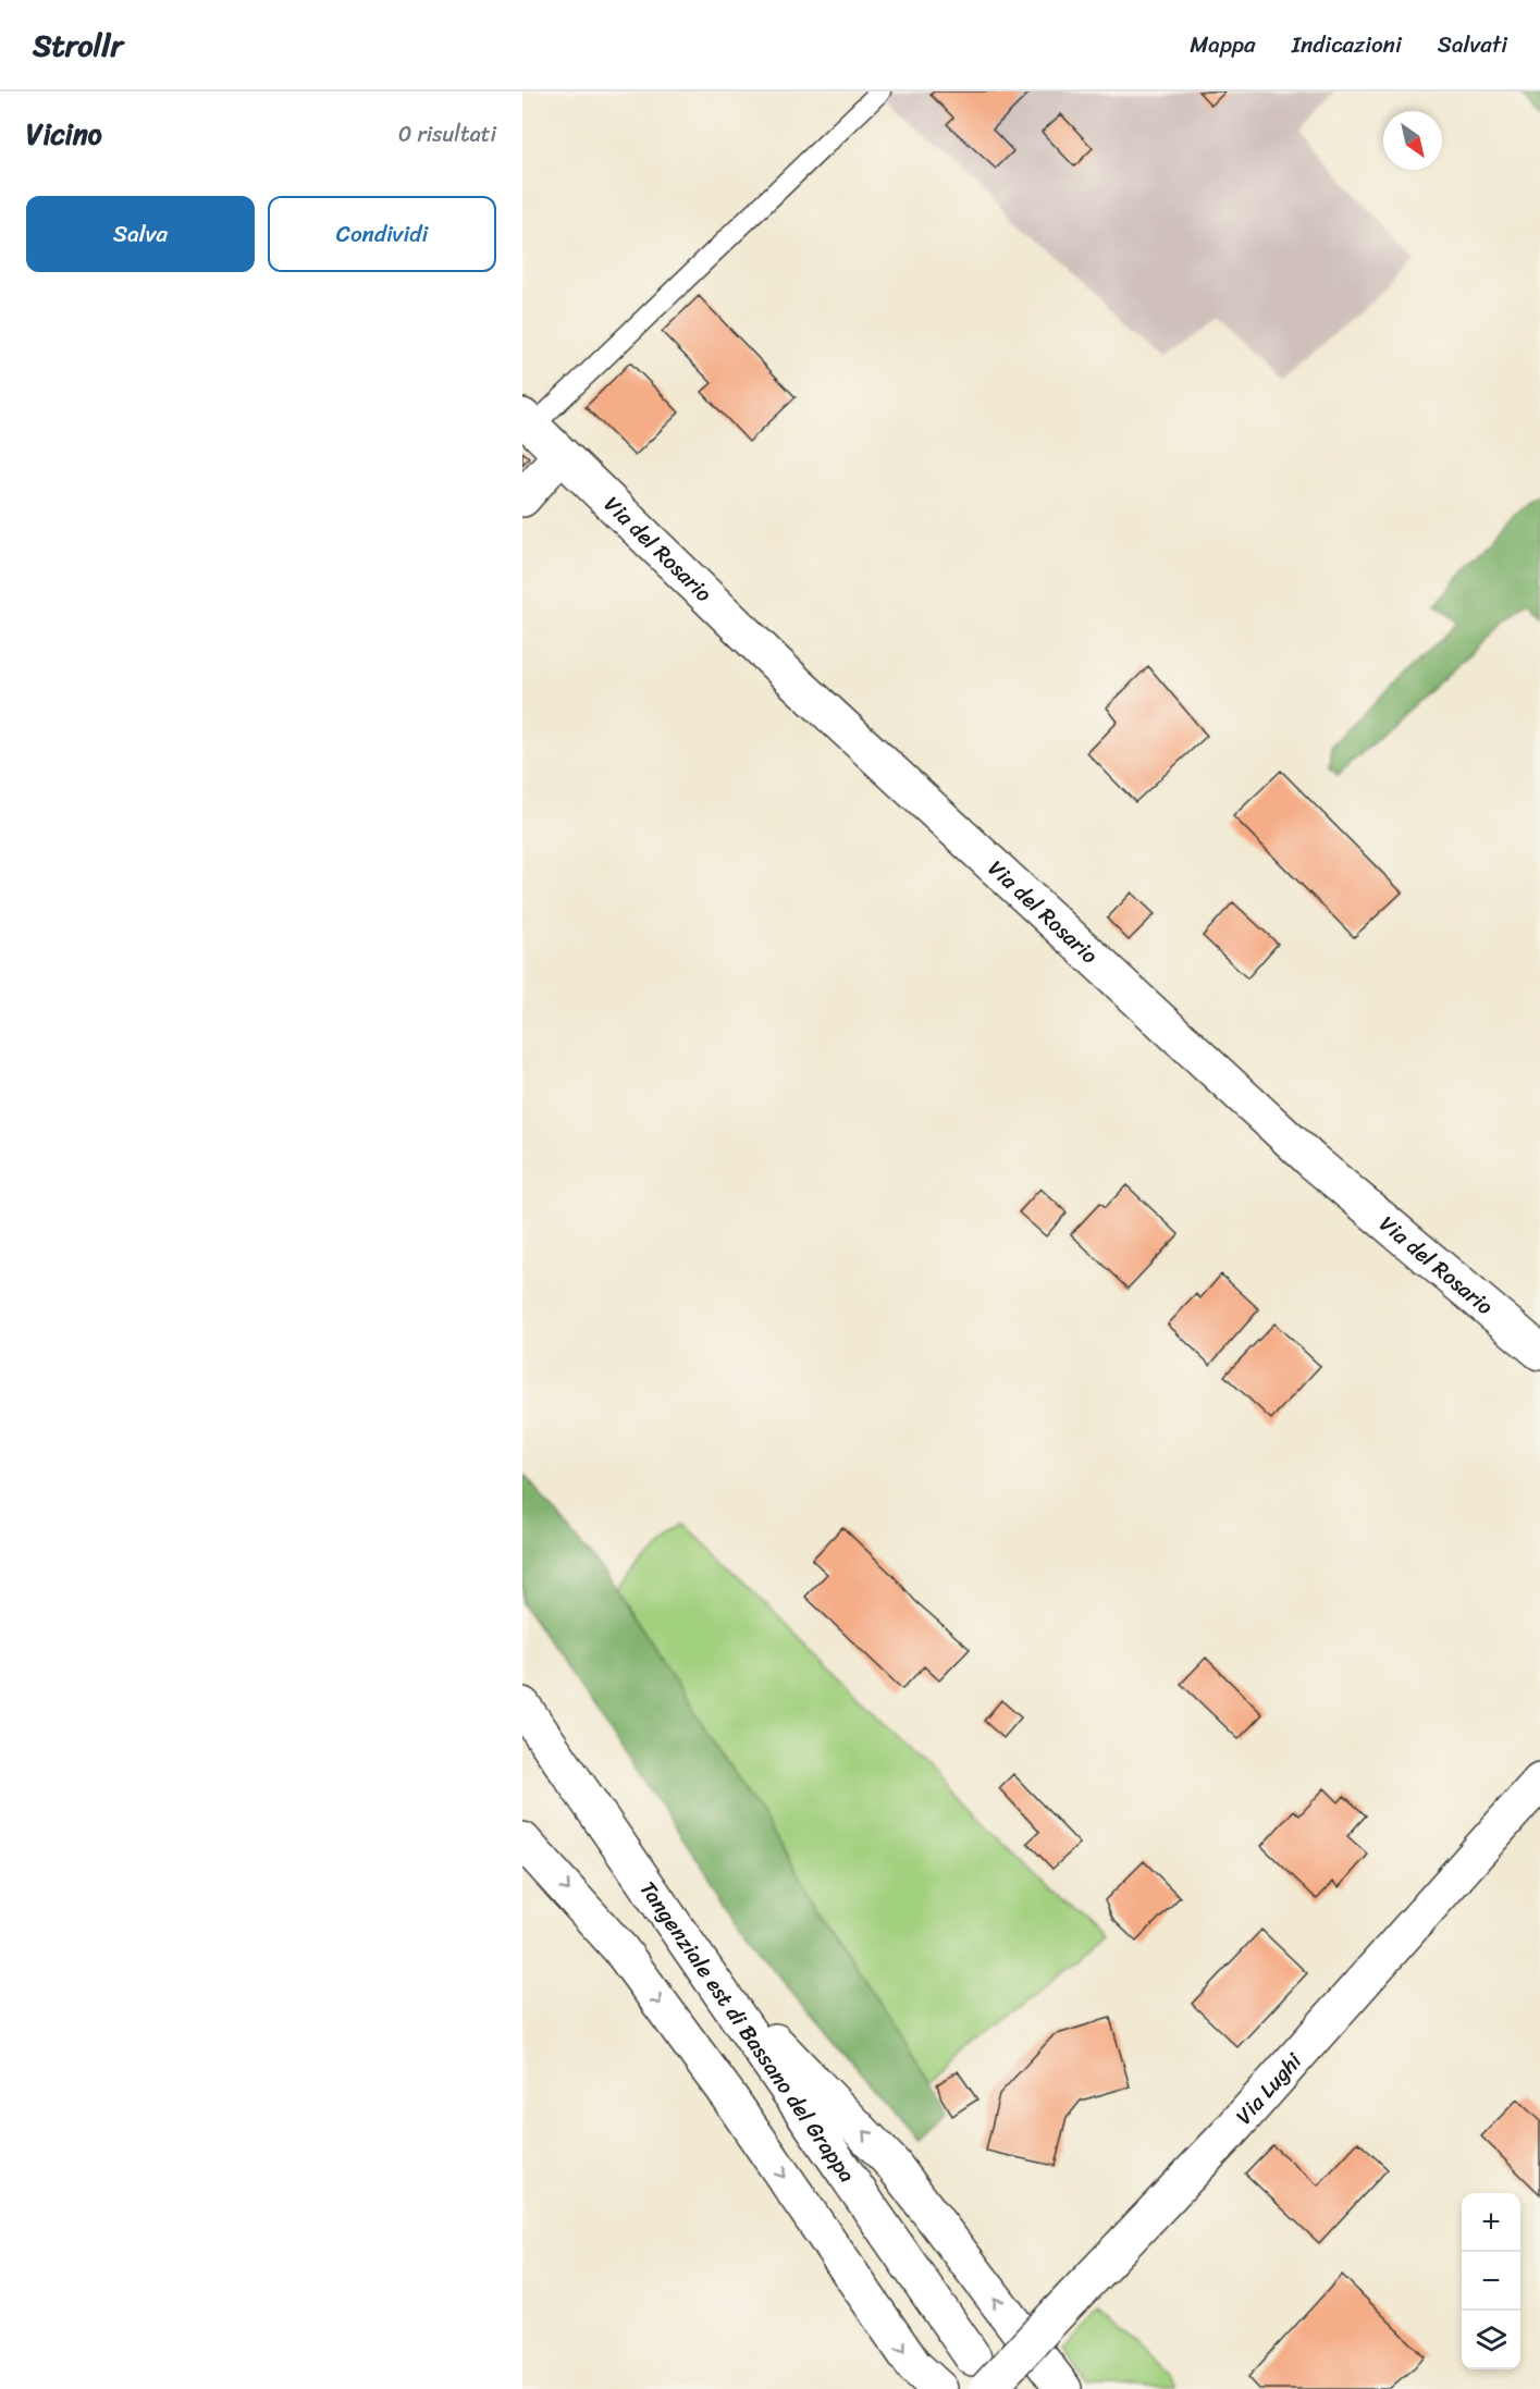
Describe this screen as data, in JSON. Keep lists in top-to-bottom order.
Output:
{
  "streets": {
    "main road": ["Via del Rosario", "Tangenziale est di Bassano del Grappa", "Via Lughi"]
  },
  "crossings": [
    ["Tangenziale est di Bassano del Grappa", "Via Lughi"]
  ],
  "north": "bottom right",
  "page": {
    "header": "Strollr",
    "nav": ["Mappa", "Indicazioni", "Salvati"],
    "heading": ["Vicino", "0 risultati"],
    "buttons": ["Salva", "Condividi"],
    "map_buttons": ["+", "−"]
  }
}
